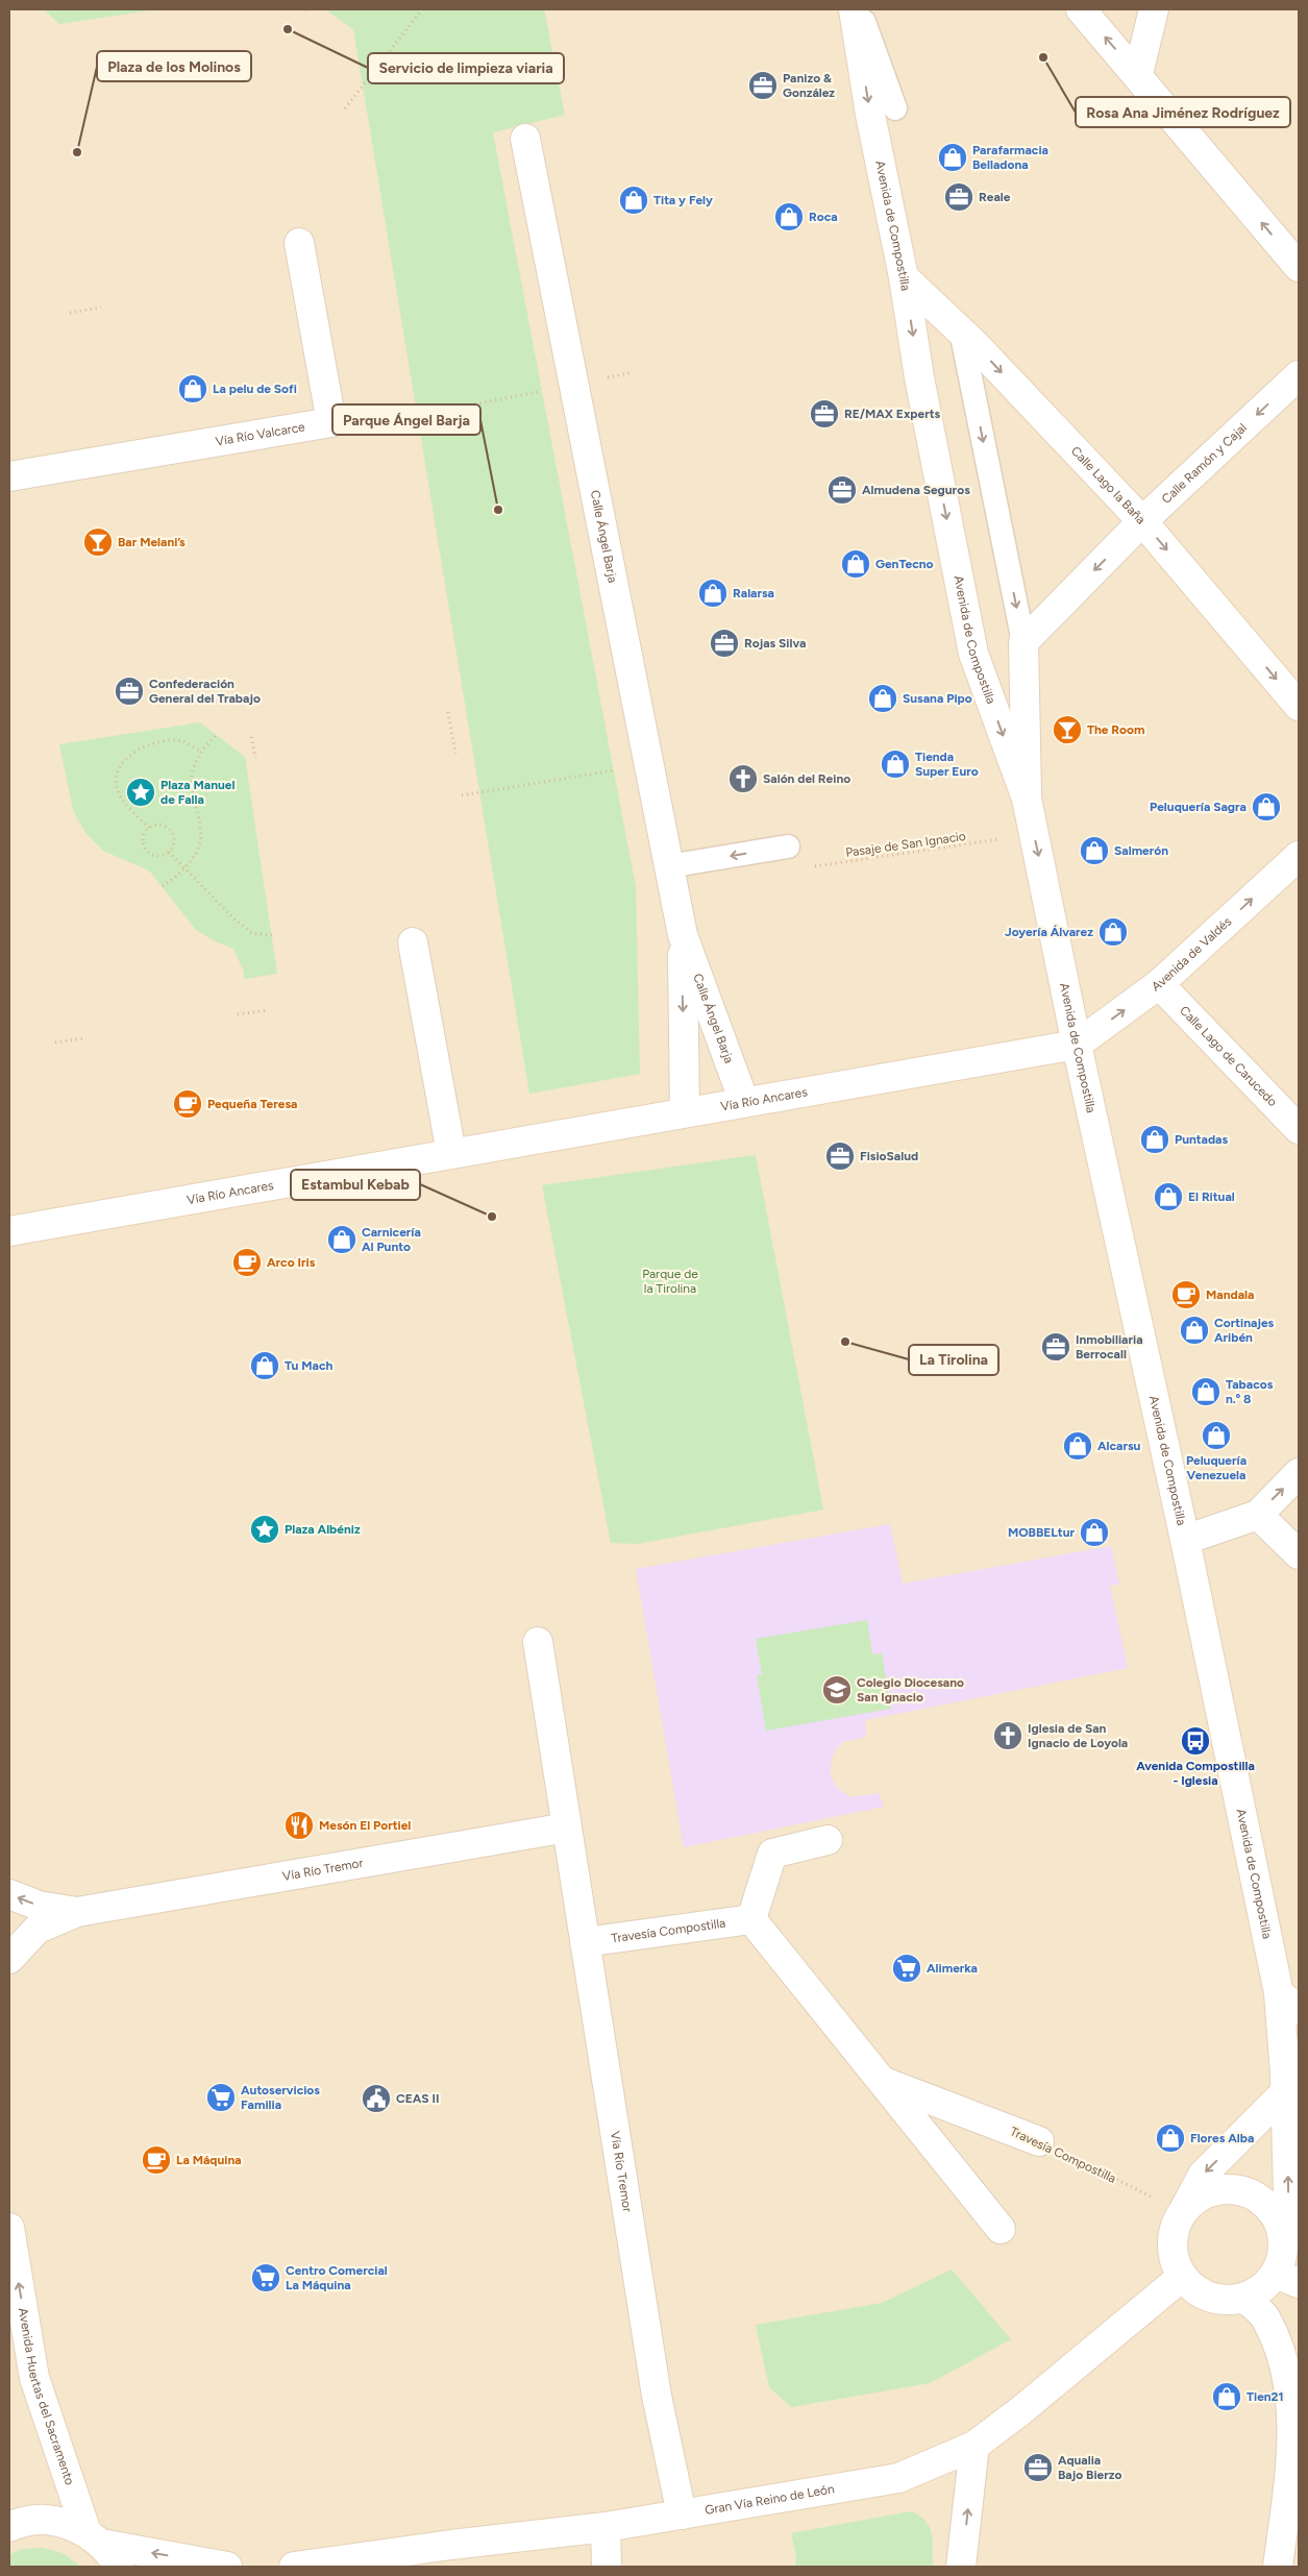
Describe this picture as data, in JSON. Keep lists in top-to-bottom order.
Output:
{
  "streets": {
    "street": [
      "Avenida de Compostilla",
      "Vía Río Valcarce",
      "Calle Ramón y Cajal",
      "Calle Lago la Baña",
      "Calle Ángel Barja",
      "Avenida de Valdés",
      "Calle Lago de Carucedo",
      "Vía Río Ancares",
      "Vía Río Tremor",
      "Travesía Compostilla",
      "Avenida Huertas del Sacramento",
      "Gran Vía Reino de León"
    ],
    "path": ["Pasaje de San Ignacio"]
  },
  "crossings": [
    ["Avenida de Compostilla", "Calle Lago la Baña"],
    ["Avenida de Compostilla", "Pasaje de San Ignacio"],
    ["Avenida de Compostilla", "Avenida de Valdés"],
    ["Avenida de Compostilla", "Vía Río Ancares"],
    ["Avenida de Compostilla", "Travesía Compostilla"],
    ["Avenida de Compostilla", "Gran Vía Reino de León"],
    ["Calle Ramón y Cajal", "Calle Lago la Baña"],
    ["Calle Ángel Barja", "Vía Río Ancares"],
    ["Avenida de Valdés", "Calle Lago de Carucedo"],
    ["Avenida de Valdés", "Vía Río Ancares"],
    ["Vía Río Tremor", "Travesía Compostilla"],
    ["Vía Río Tremor", "Gran Vía Reino de León"],
    ["Travesía Compostilla", "Gran Vía Reino de León"]
  ],
  "one_way": [
    "Calle Ramón y Cajal",
    "Calle Lago la Baña",
    "Avenida de Valdés",
    "Avenida Huertas del Sacramento"
  ],
  "parks": ["Parque de la Tirolina"],
  "places": {
    "other": [
      "Servicio de limpieza viaria",
      "Rosa Ana Jiménez Rodríguez",
      "Plaza de los Molinos",
      "Parque Ángel Barja",
      "Estambul Kebab",
      "La Tirolina"
    ],
    "office": [
      "Panizo & González",
      "Reale",
      "RE/MAX Experts",
      "Almudena Seguros",
      "Rojas Silva",
      "Confederación General del Trabajo",
      "FisioSalud",
      "Inmobiliaria Berrocall",
      "Aqualia Bajo Bierzo"
    ],
    "shop": [
      "Parafarmacia Belladona",
      "Tita y Fely",
      "Roca",
      "La pelu de Sofi",
      "GenTecno",
      "Ralarsa",
      "Susana Pipo",
      "Tienda Super Euro",
      "Peluquería Sagra",
      "Salmerón",
      "Joyería Álvarez",
      "Puntadas",
      "El Ritual",
      "Carnicería Al Punto",
      "Cortinajes Aribén",
      "Tu Mach",
      "Tabacos n.º 8",
      "Peluquería Venezuela",
      "Alcarsu",
      "MOBBELtur",
      "Flores Alba",
      "Tien21"
    ],
    "bar": ["Bar Melani’s", "The Room"],
    "church": ["Salón del Reino", "Iglesia de San Ignacio de Loyola"],
    "place": ["Plaza Manuel de Falla", "Plaza Albéniz"],
    "cafe": [
      "Pequeña Teresa",
      "Arco Iris",
      "Mandala",
      "La Máquina"
    ],
    "school or university": ["Colegio Diocesano San Ignacio"],
    "bus stop": ["Avenida Compostilla - Iglesia"],
    "restaurant": ["Mesón El Portiel"],
    "supermarket": ["Alimerka", "Autoservicios Familia", "Centro Comercial La Máquina"],
    "public building": ["CEAS II"]
  }
}
